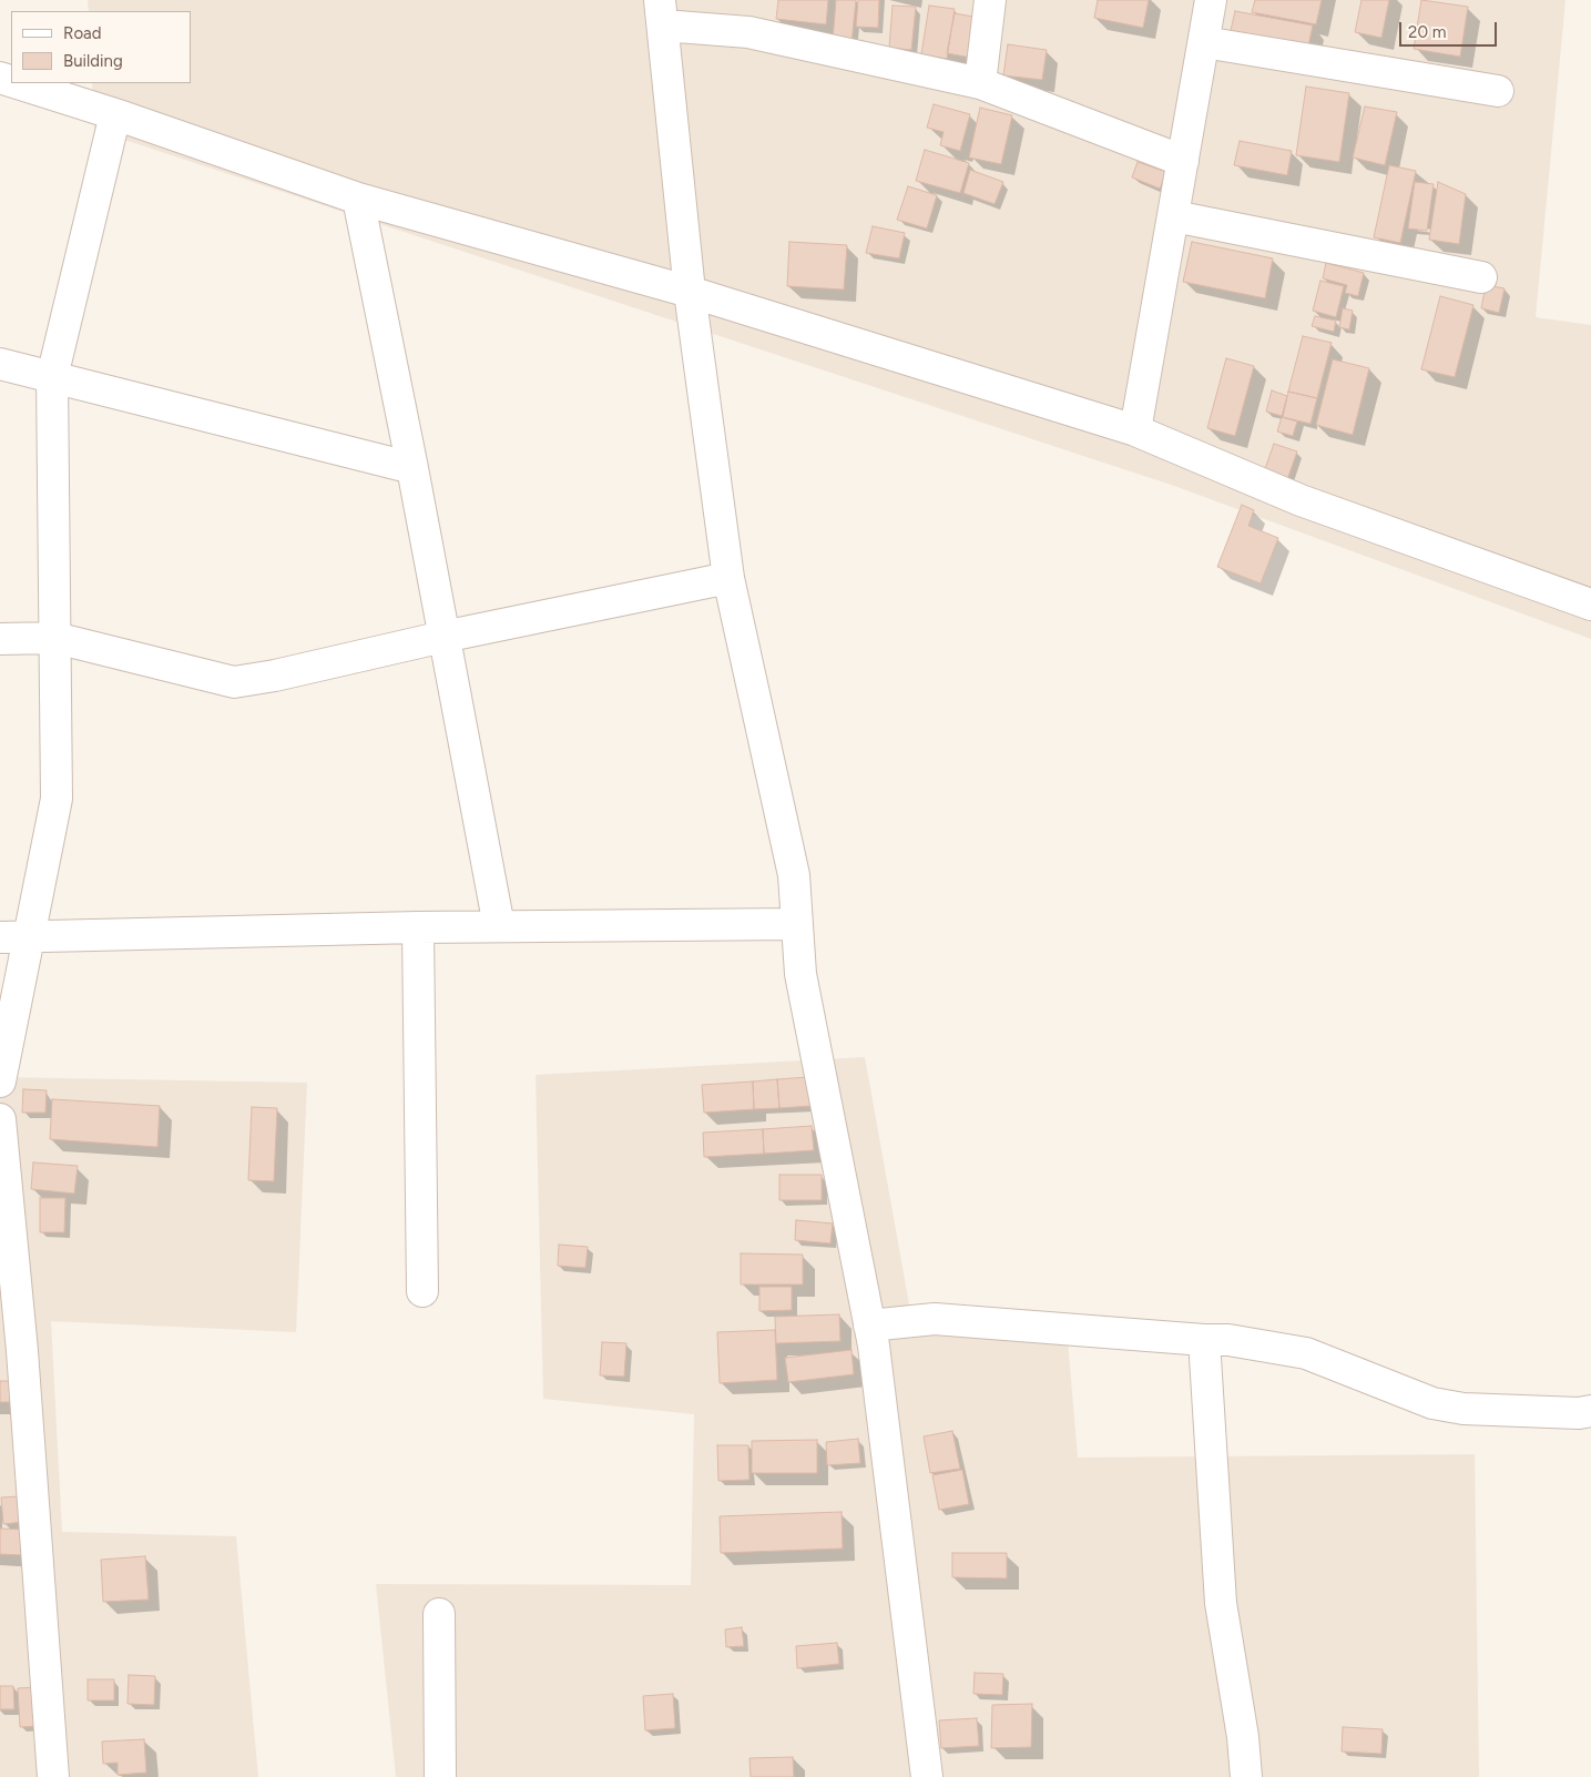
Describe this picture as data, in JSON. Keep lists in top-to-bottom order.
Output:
{
  "legend": ["Road", "Building"],
  "scale_bar": "20 m"
}
